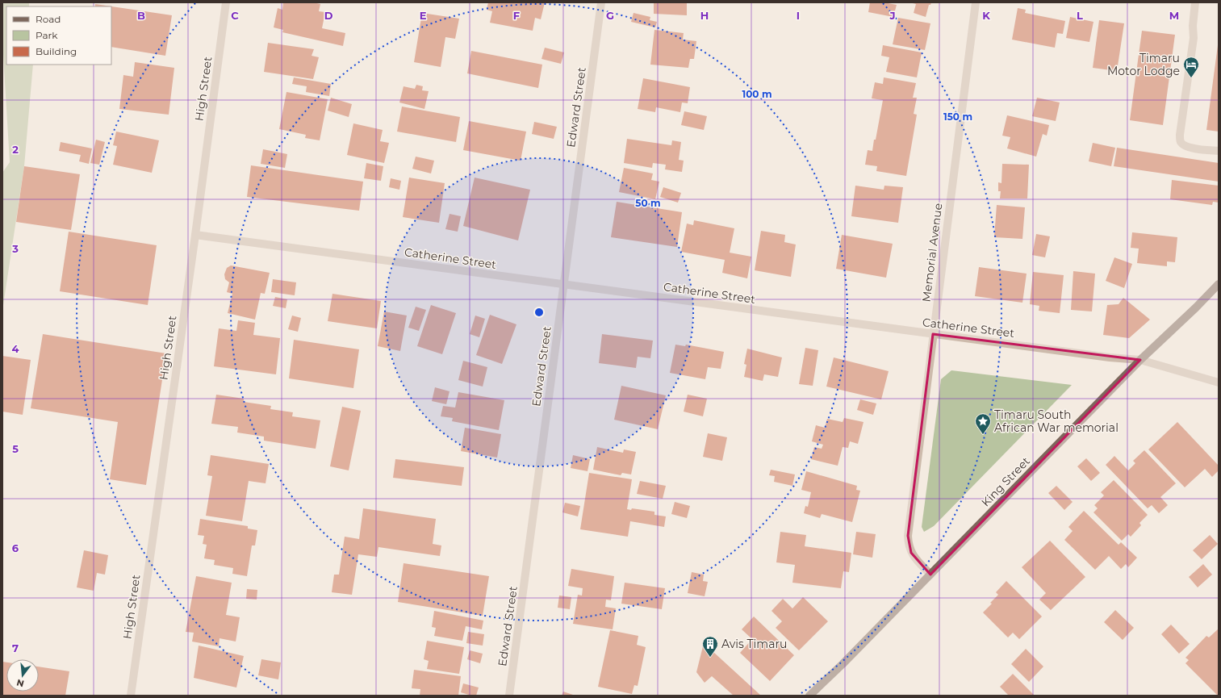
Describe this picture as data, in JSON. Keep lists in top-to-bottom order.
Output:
{
  "streets": {
    "main road": ["King Street"],
    "street": [
      "High Street",
      "Edward Street",
      "Memorial Avenue",
      "Catherine Street"
    ]
  },
  "crossings": [
    ["High Street", "Catherine Street"],
    ["Edward Street", "Catherine Street"],
    ["Memorial Avenue", "Catherine Street"],
    ["Memorial Avenue", "King Street"],
    ["Catherine Street", "King Street"]
  ],
  "places": {
    "hotel": ["Timaru Motor Lodge"],
    "place": ["Timaru South African War memorial"],
    "building": ["Avis Timaru"]
  },
  "legend": ["Road", "Park", "Building"],
  "north": "bottom",
  "grid": {
    "columns": [
      "B",
      "C",
      "D",
      "E",
      "F",
      "G",
      "H",
      "I",
      "J",
      "K",
      "L",
      "M"
    ],
    "rows": [
      "2",
      "3",
      "4",
      "5",
      "6",
      "7"
    ]
  },
  "rings": ["100 m", "150 m", "50 m"]
}
